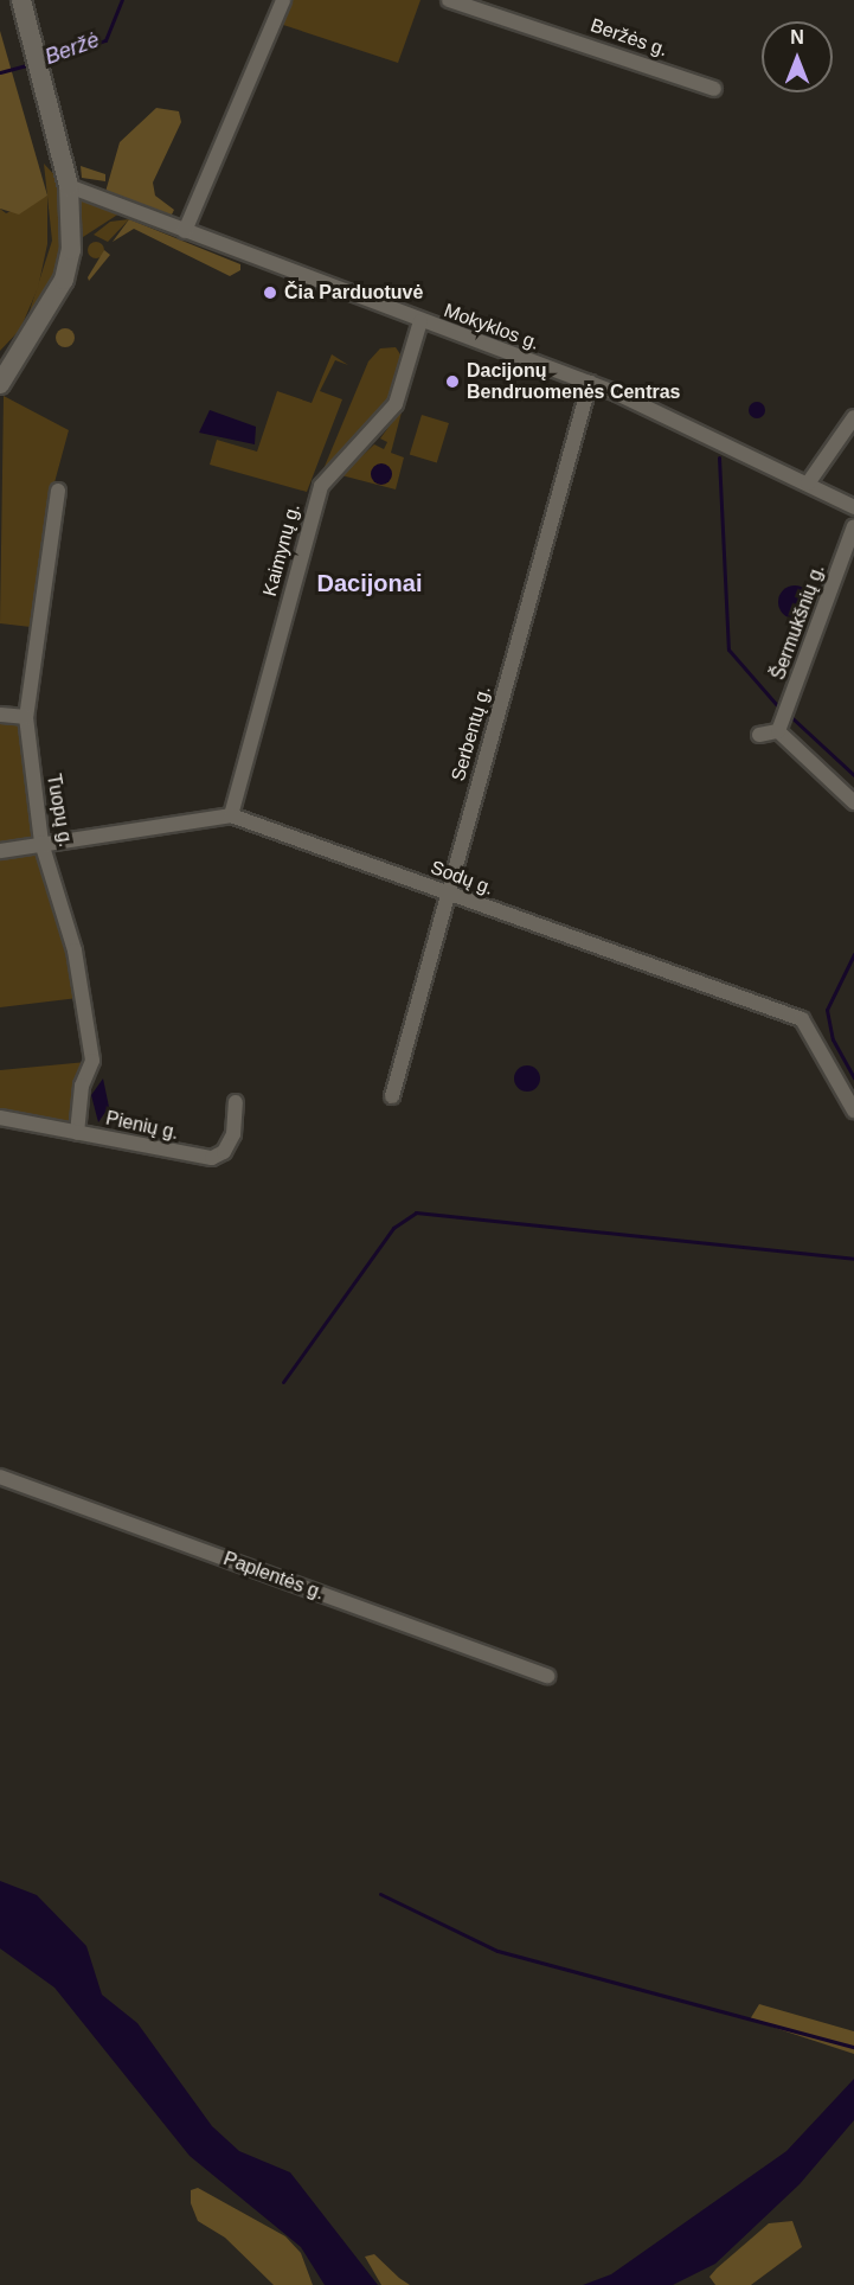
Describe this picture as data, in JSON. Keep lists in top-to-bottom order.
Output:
{
  "streets": {
    "street": [
      "Beržės g.",
      "Mokyklos g.",
      "Kaimynų g.",
      "Šermukšnių g.",
      "Serbentų g.",
      "Tuopų g.",
      "Sodų g.",
      "Pienių g.",
      "Paplentės g."
    ]
  },
  "crossings": [
    ["Mokyklos g.", "Kaimynų g."],
    ["Mokyklos g.", "Serbentų g."],
    ["Kaimynų g.", "Sodų g."],
    ["Serbentų g.", "Sodų g."],
    ["Tuopų g.", "Sodų g."],
    ["Tuopų g.", "Pienių g."]
  ],
  "districts": ["Dacijonai"],
  "water": ["Beržė"],
  "places": ["Čia Parduotuvė", "Dacijonų Bendruomenės Centras"],
  "north": "top"
}
